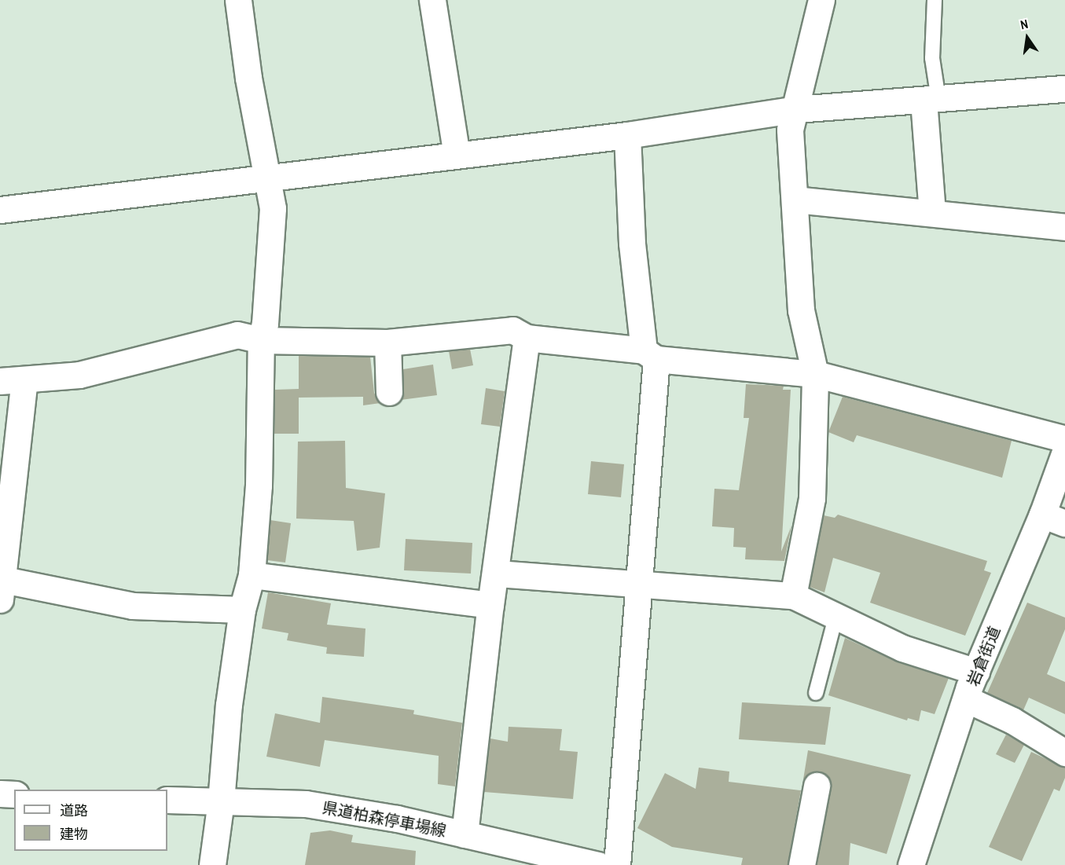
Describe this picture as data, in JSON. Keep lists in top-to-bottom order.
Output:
{
  "streets": {
    "street": ["岩倉街道", "県道柏森停車場線"]
  },
  "legend": ["道路", "建物"],
  "north": "top"
}
